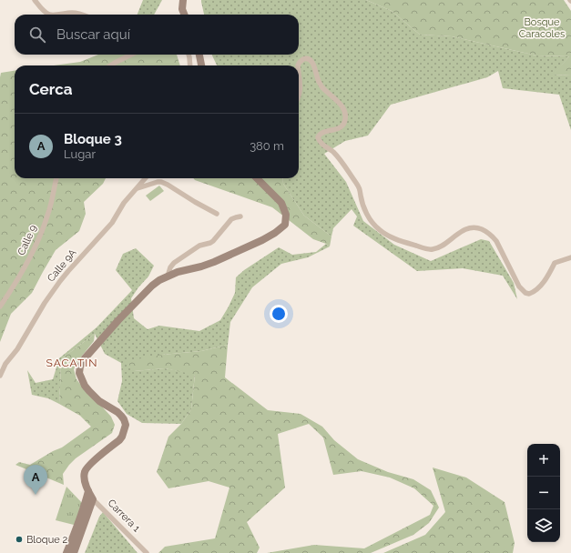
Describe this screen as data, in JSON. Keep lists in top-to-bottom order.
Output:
{
  "streets": {
    "main road": ["Carrera 1"],
    "street": ["Calle 9", "Calle 9A"]
  },
  "districts": ["SACATIN"],
  "parks": ["Bosque Caracoles"],
  "places": ["Bloque 2"],
  "page": {
    "search": "Buscar aquí",
    "heading": "Cerca",
    "list": [
      {
        "mark": "A",
        "name": "Bloque 3",
        "note": "Lugar",
        "value": "380 m"
      }
    ],
    "map_buttons": ["+", "−"],
    "pins": "A"
  }
}
